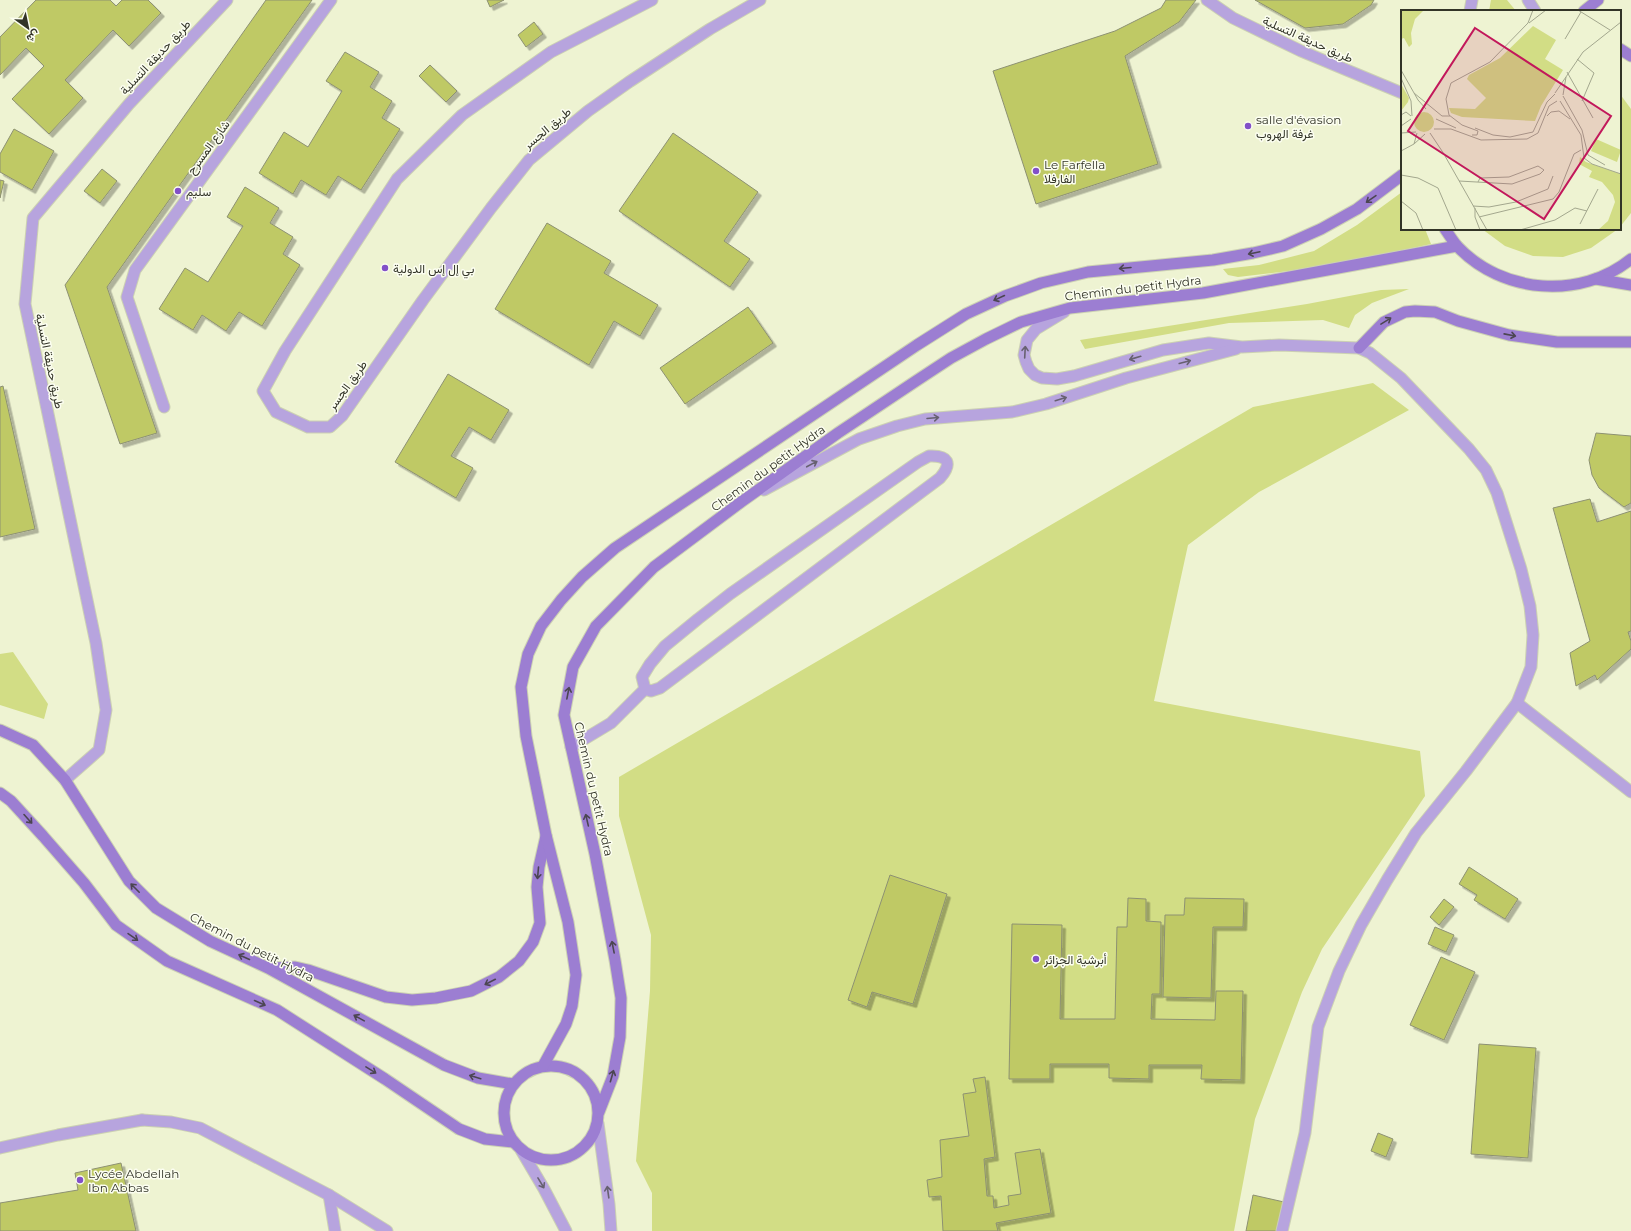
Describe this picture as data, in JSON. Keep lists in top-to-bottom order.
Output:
{
  "streets": {
    "main road": ["Chemin du petit Hydra"],
    "street": ["طريق حديقة التسلية", "طريق الجسر", "شارع المسرح"]
  },
  "crossings": [
    ["طريق حديقة التسلية", "Chemin du petit Hydra"]
  ],
  "places": [
    "salle d'évasion غرفة الهروب",
    "Le Farfella الفارفلا",
    "سليم",
    "بي إل إس الدولية",
    "أبرشية الجزائر",
    "Lycée Abdellah Ibn Abbas"
  ],
  "north": "bottom right"
}
